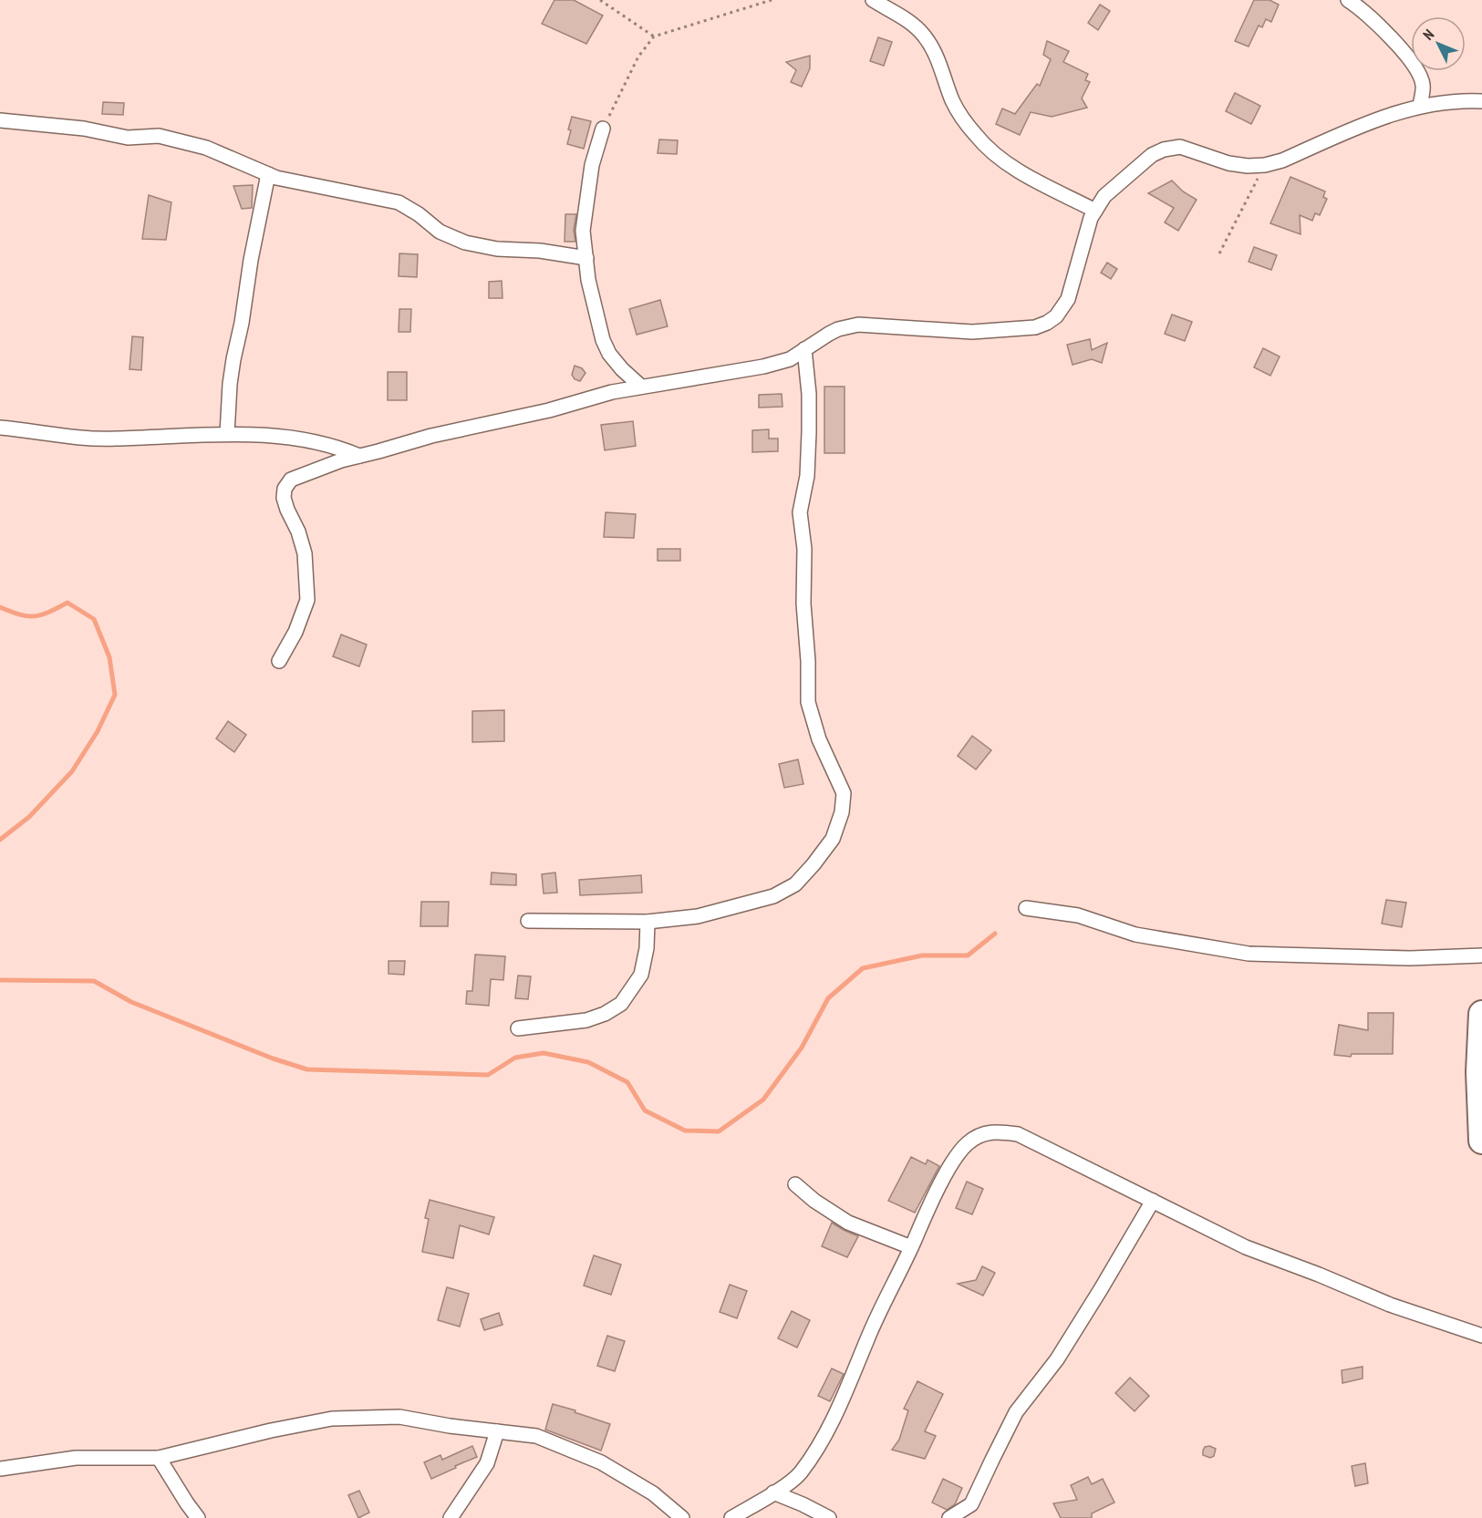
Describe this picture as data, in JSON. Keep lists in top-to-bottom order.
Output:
{
  "north": "top left"
}
